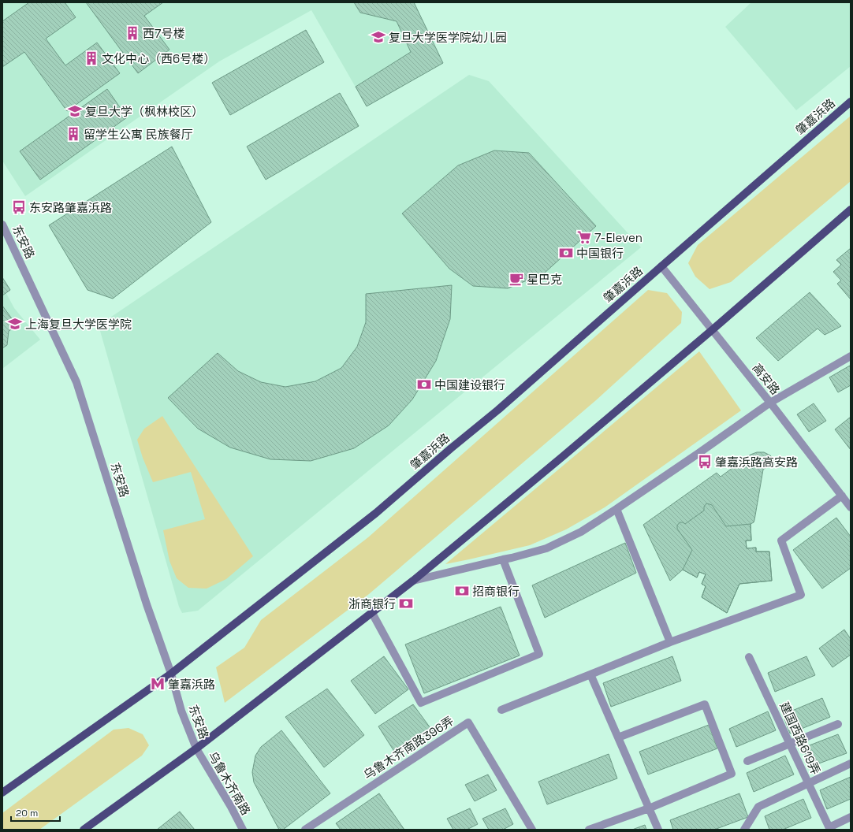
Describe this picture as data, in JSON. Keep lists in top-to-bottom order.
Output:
{
  "streets": {
    "main road": ["肇嘉浜路"],
    "street": [
      "东安路",
      "高安路",
      "建国西路619弄",
      "乌鲁木齐南路396弄",
      "乌鲁木齐南路"
    ]
  },
  "crossings": [
    ["肇嘉浜路", "东安路"],
    ["肇嘉浜路", "高安路"],
    ["东安路", "乌鲁木齐南路"]
  ],
  "places": {
    "building": ["西7号楼", "文化中心（西6号楼）", "留学生公寓 民族餐厅"],
    "school or university": ["复旦大学医学院幼儿园", "复旦大学（枫林校区）", "上海复旦大学医学院"],
    "bus stop": ["东安路肇嘉浜路", "肇嘉浜路高安路"],
    "supermarket": ["7-Eleven"],
    "bank": [
      "中国银行",
      "中国建设银行",
      "招商银行",
      "浙商银行"
    ],
    "cafe": ["星巴克"],
    "metro station": ["肇嘉浜路"]
  },
  "scale_bar": "20 m"
}
